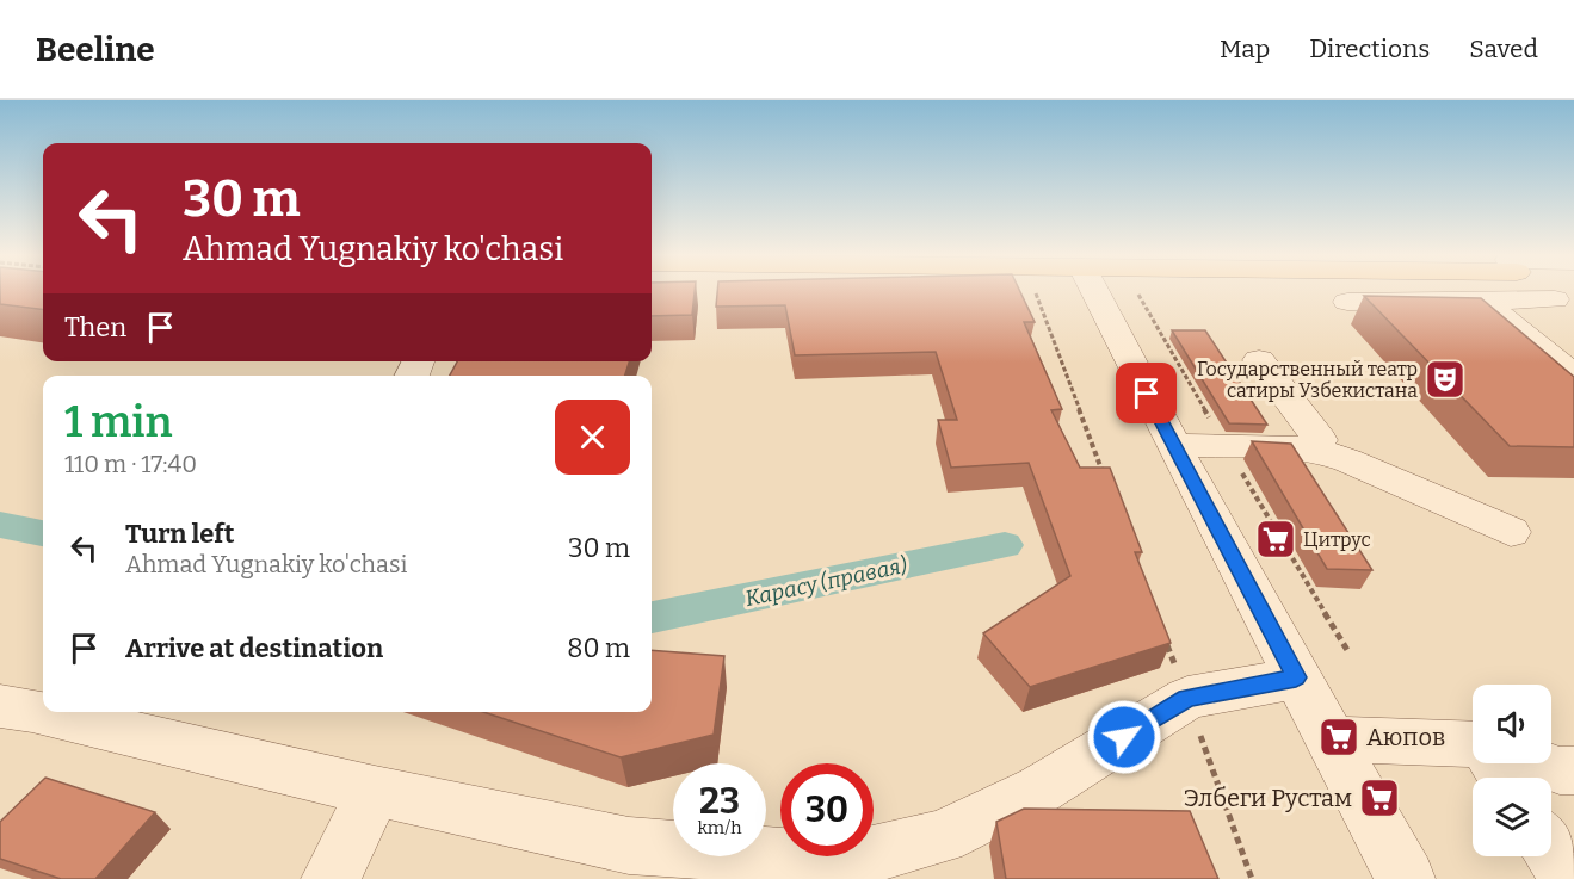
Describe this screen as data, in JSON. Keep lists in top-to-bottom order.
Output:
{
  "water": ["Карасу (правая)"],
  "places": {
    "theatre": ["Государственный театр сатиры Узбекистана"],
    "supermarket": ["Цитрус", "Аюпов", "Элбеги Рустам"]
  },
  "page": {
    "header": "Beeline",
    "nav": ["Map", "Directions", "Saved"],
    "turn": ["30 m", "Ahmad Yugnakiy ko'chasi"],
    "then": "Then",
    "heading": ["1 min", "110 m · 17:40"],
    "list": [
      {
        "name": "Turn left",
        "note": "Ahmad Yugnakiy ko'chasi",
        "value": "30 m"
      },
      {
        "name": "Arrive at destination",
        "value": "80 m"
      }
    ],
    "speed": "23 km/h",
    "limit": "30"
  }
}
